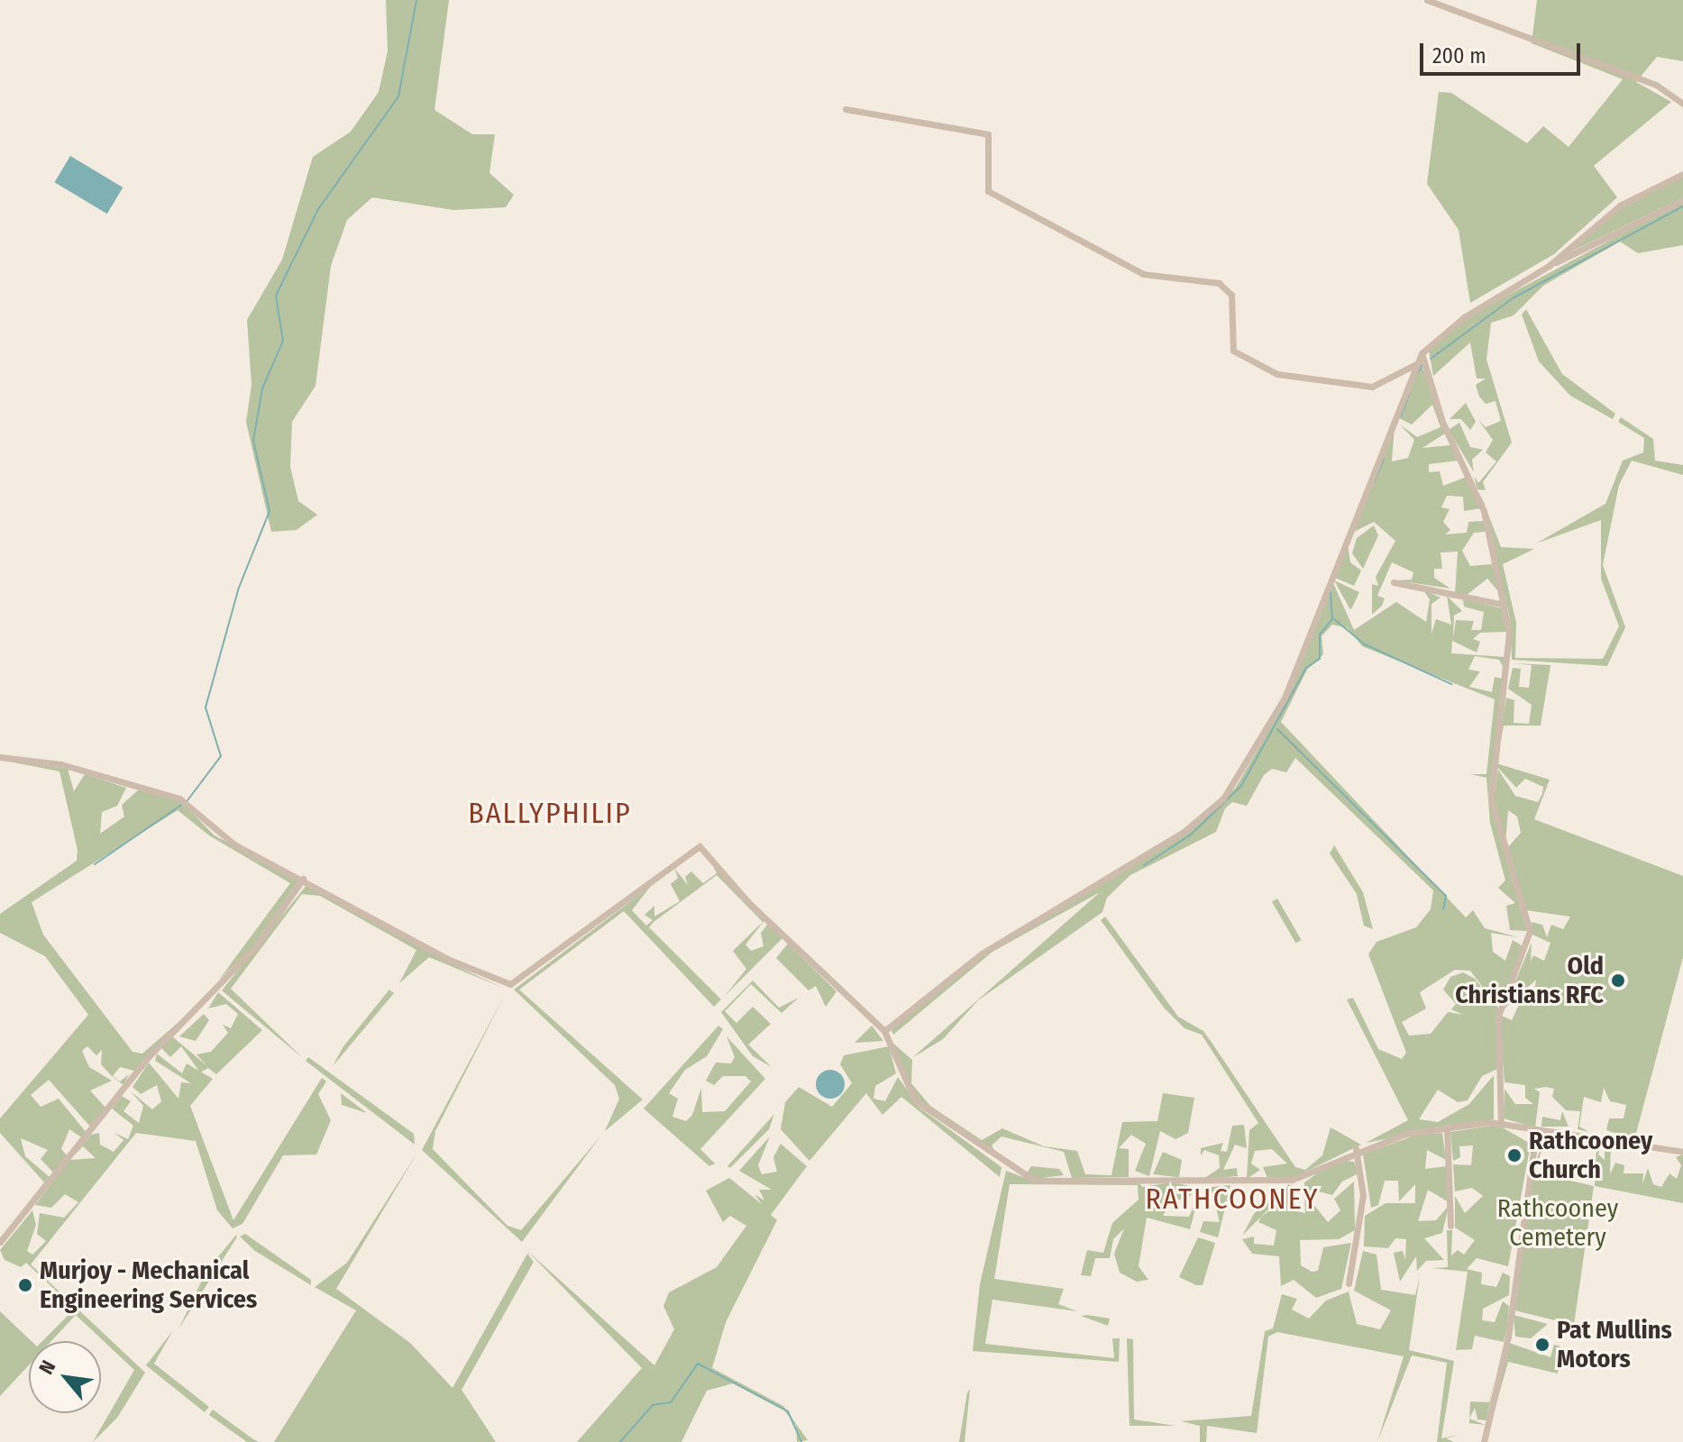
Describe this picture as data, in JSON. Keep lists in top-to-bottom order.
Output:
{
  "districts": ["BALLYPHILIP", "RATHCOONEY"],
  "parks": ["Rathcooney Cemetery"],
  "places": [
    "Old Christians RFC",
    "Rathcooney Church",
    "Murjoy - Mechanical Engineering Services",
    "Pat Mullins Motors"
  ],
  "scale_bar": "200 m",
  "north": "top left"
}
